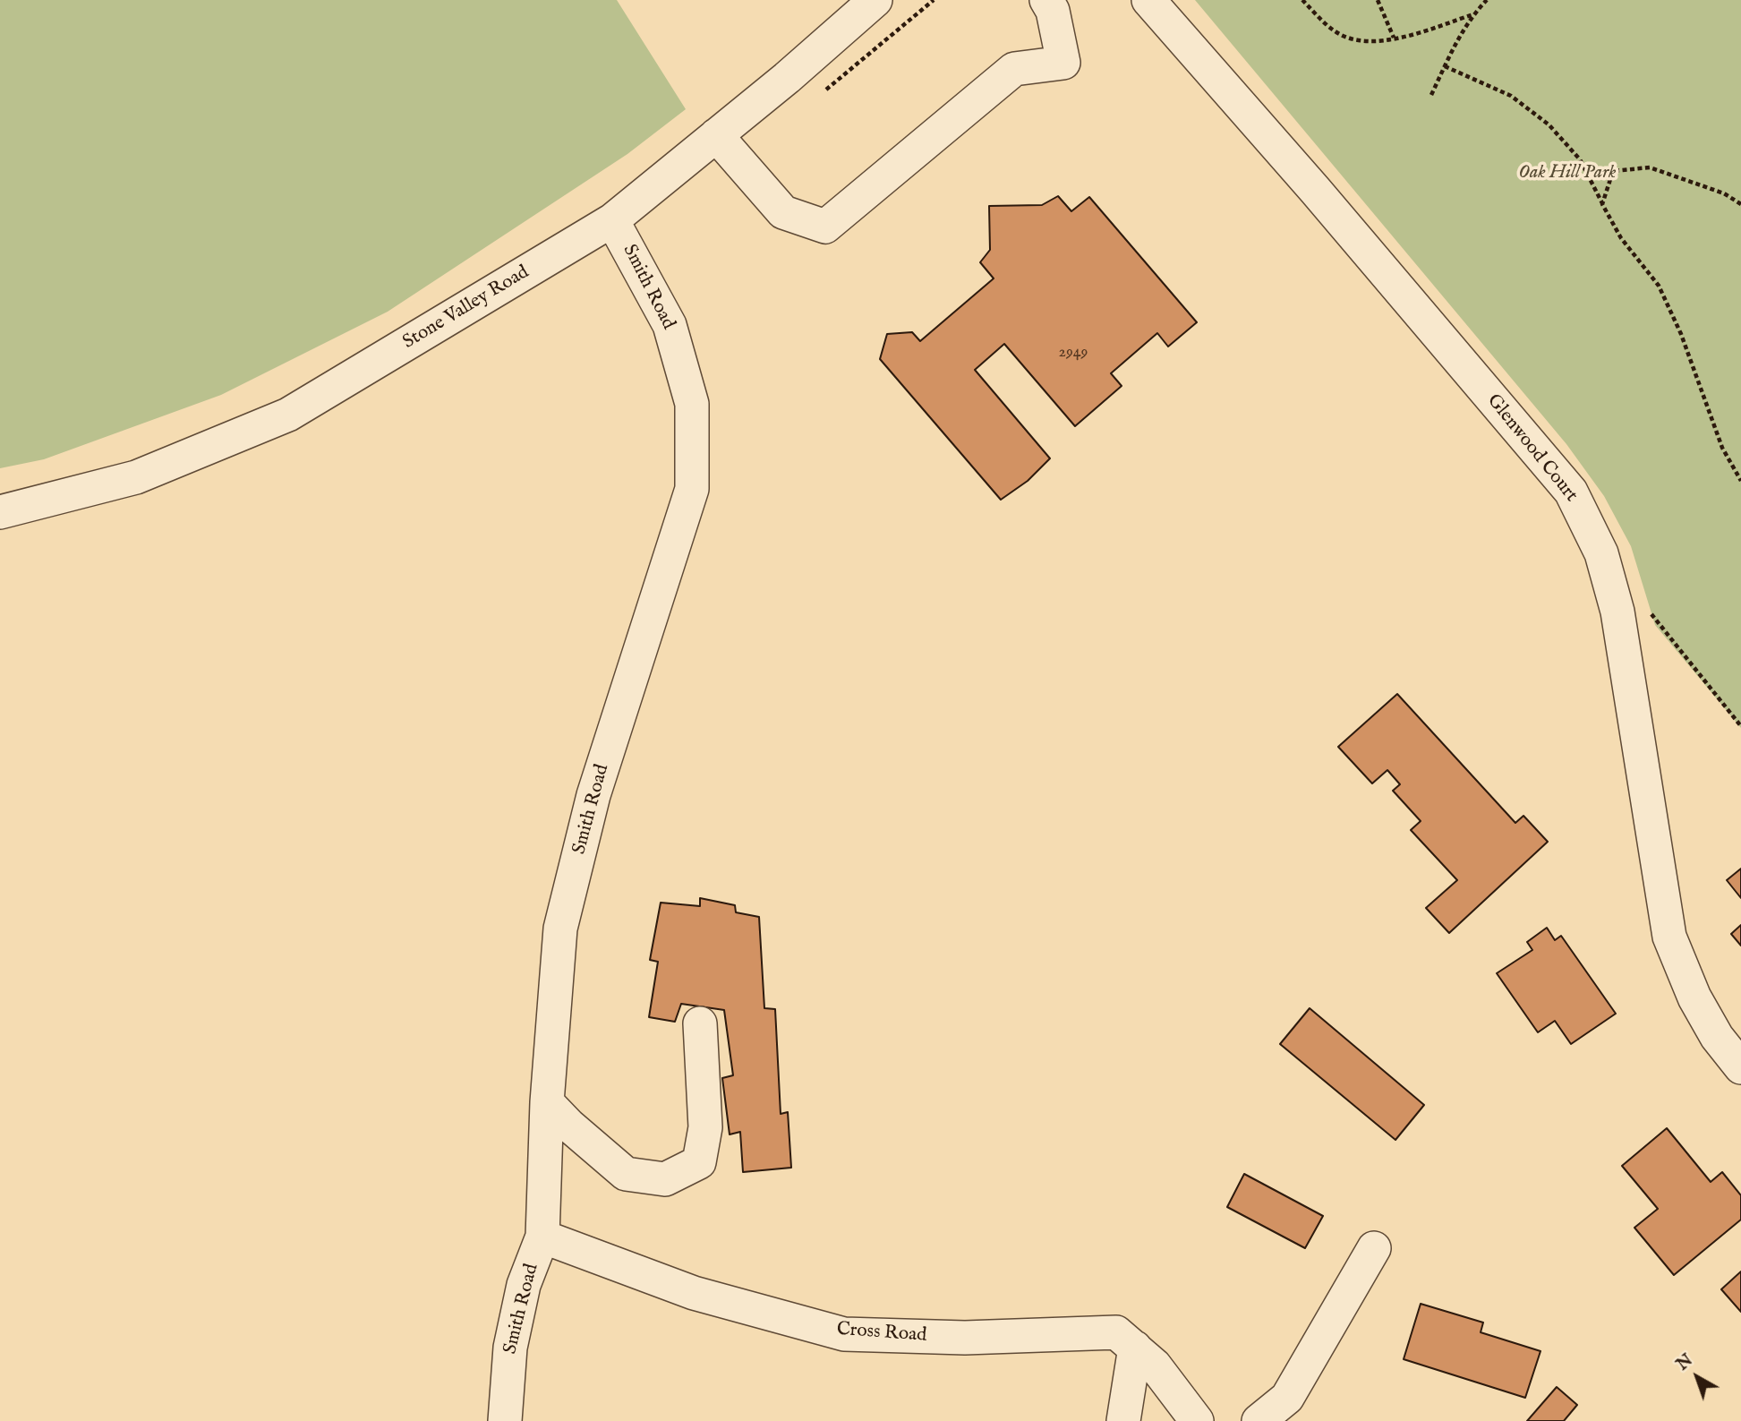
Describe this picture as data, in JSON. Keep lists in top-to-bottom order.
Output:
{
  "streets": {
    "street": [
      "Smith Road",
      "Stone Valley Road",
      "Glenwood Court",
      "Cross Road"
    ]
  },
  "crossings": [
    ["Smith Road", "Stone Valley Road"],
    ["Smith Road", "Cross Road"]
  ],
  "parks": ["Oak Hill Park"],
  "house_numbers": ["2949"],
  "north": "top left"
}
